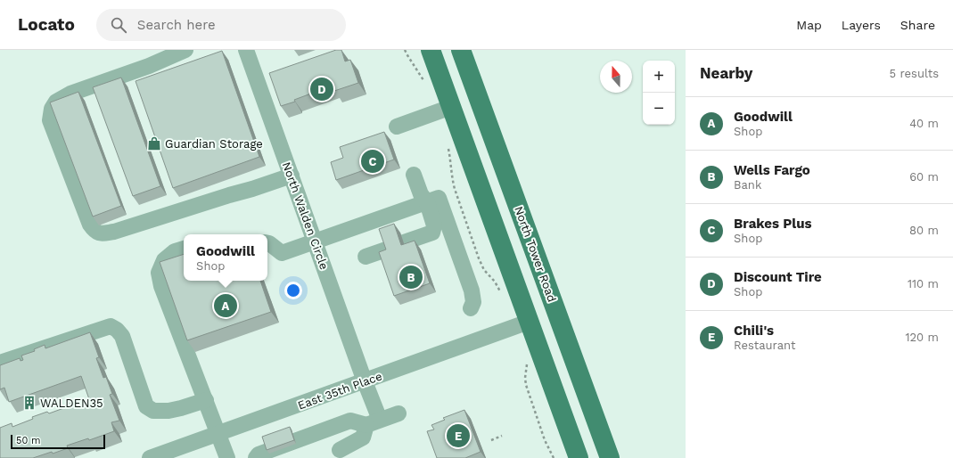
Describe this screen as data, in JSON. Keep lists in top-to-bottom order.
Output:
{
  "streets": {
    "main road": ["North Tower Road"],
    "street": ["North Walden Circle", "East 35th Place"]
  },
  "crossings": [
    ["North Walden Circle", "East 35th Place"]
  ],
  "places": {
    "shop": ["Guardian Storage"],
    "building": ["WALDEN35"]
  },
  "scale_bar": "50 m",
  "north": "top",
  "page": {
    "header": "Locato",
    "search": "Search here",
    "nav": ["Map", "Layers", "Share"],
    "heading": ["Nearby", "5 results"],
    "map_buttons": ["+", "−"],
    "pins": [
      "D",
      "C",
      "B",
      "A",
      "E"
    ],
    "list": [
      {
        "mark": "A",
        "name": "Goodwill",
        "note": "Shop",
        "value": "40 m"
      },
      {
        "mark": "B",
        "name": "Wells Fargo",
        "note": "Bank",
        "value": "60 m"
      },
      {
        "mark": "C",
        "name": "Brakes Plus",
        "note": "Shop",
        "value": "80 m"
      },
      {
        "mark": "D",
        "name": "Discount Tire",
        "note": "Shop",
        "value": "110 m"
      },
      {
        "mark": "E",
        "name": "Chili's",
        "note": "Restaurant",
        "value": "120 m"
      }
    ],
    "popup": ["Goodwill", "Shop"],
    "scale": "50 m"
  }
}
